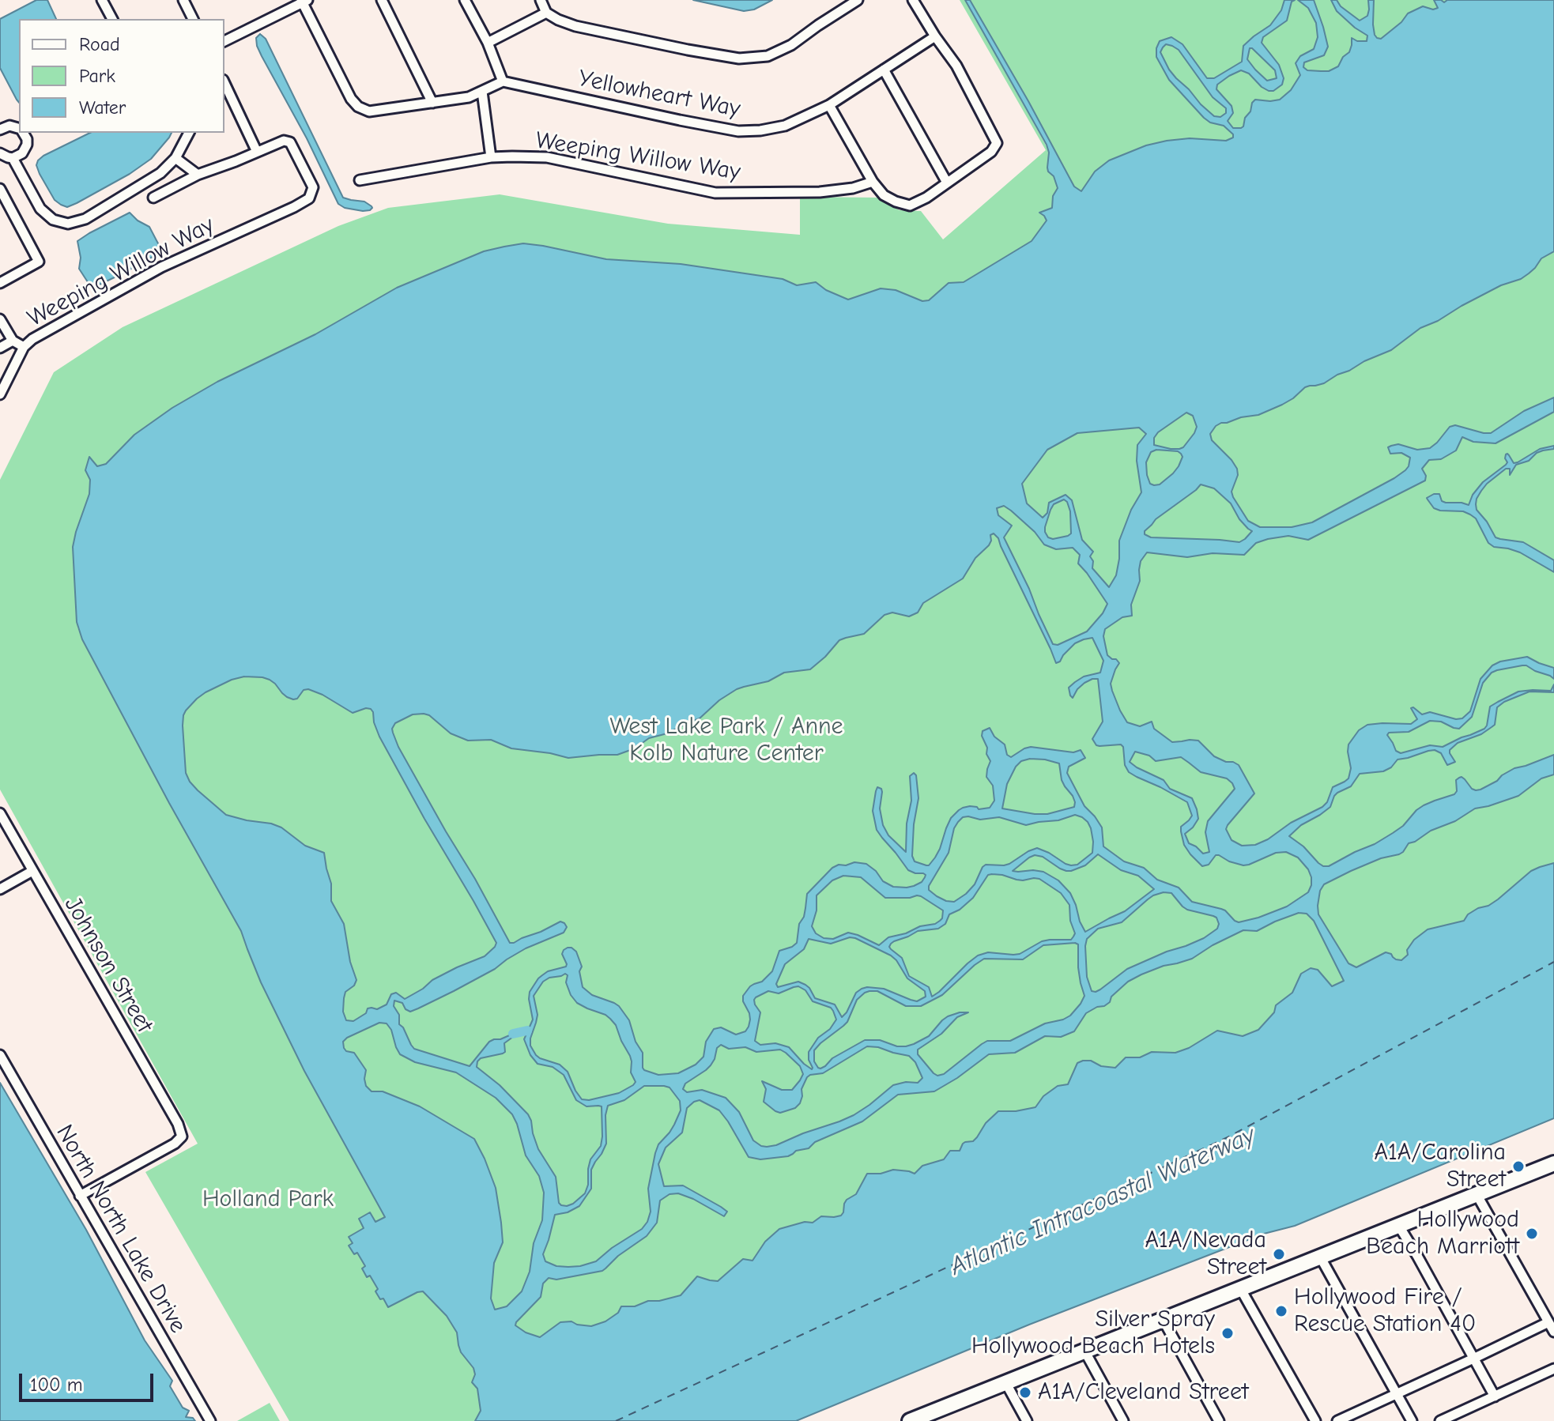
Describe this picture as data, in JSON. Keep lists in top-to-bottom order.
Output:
{
  "streets": {
    "street": [
      "Yellowheart Way",
      "Weeping Willow Way",
      "Johnson Street",
      "North North Lake Drive"
    ]
  },
  "crossings": [
    ["Johnson Street", "North North Lake Drive"]
  ],
  "water": ["Atlantic Intracoastal Waterway"],
  "parks": ["West Lake Park / Anne Kolb Nature Center", "Holland Park"],
  "places": [
    "A1A/Carolina Street",
    "Hollywood Beach Marriott",
    "A1A/Nevada Street",
    "Hollywood Fire / Rescue Station 40",
    "Silver Spray Hollywood Beach Hotels",
    "A1A/Cleveland Street"
  ],
  "legend": ["Road", "Park", "Water"],
  "scale_bar": "100 m"
}
